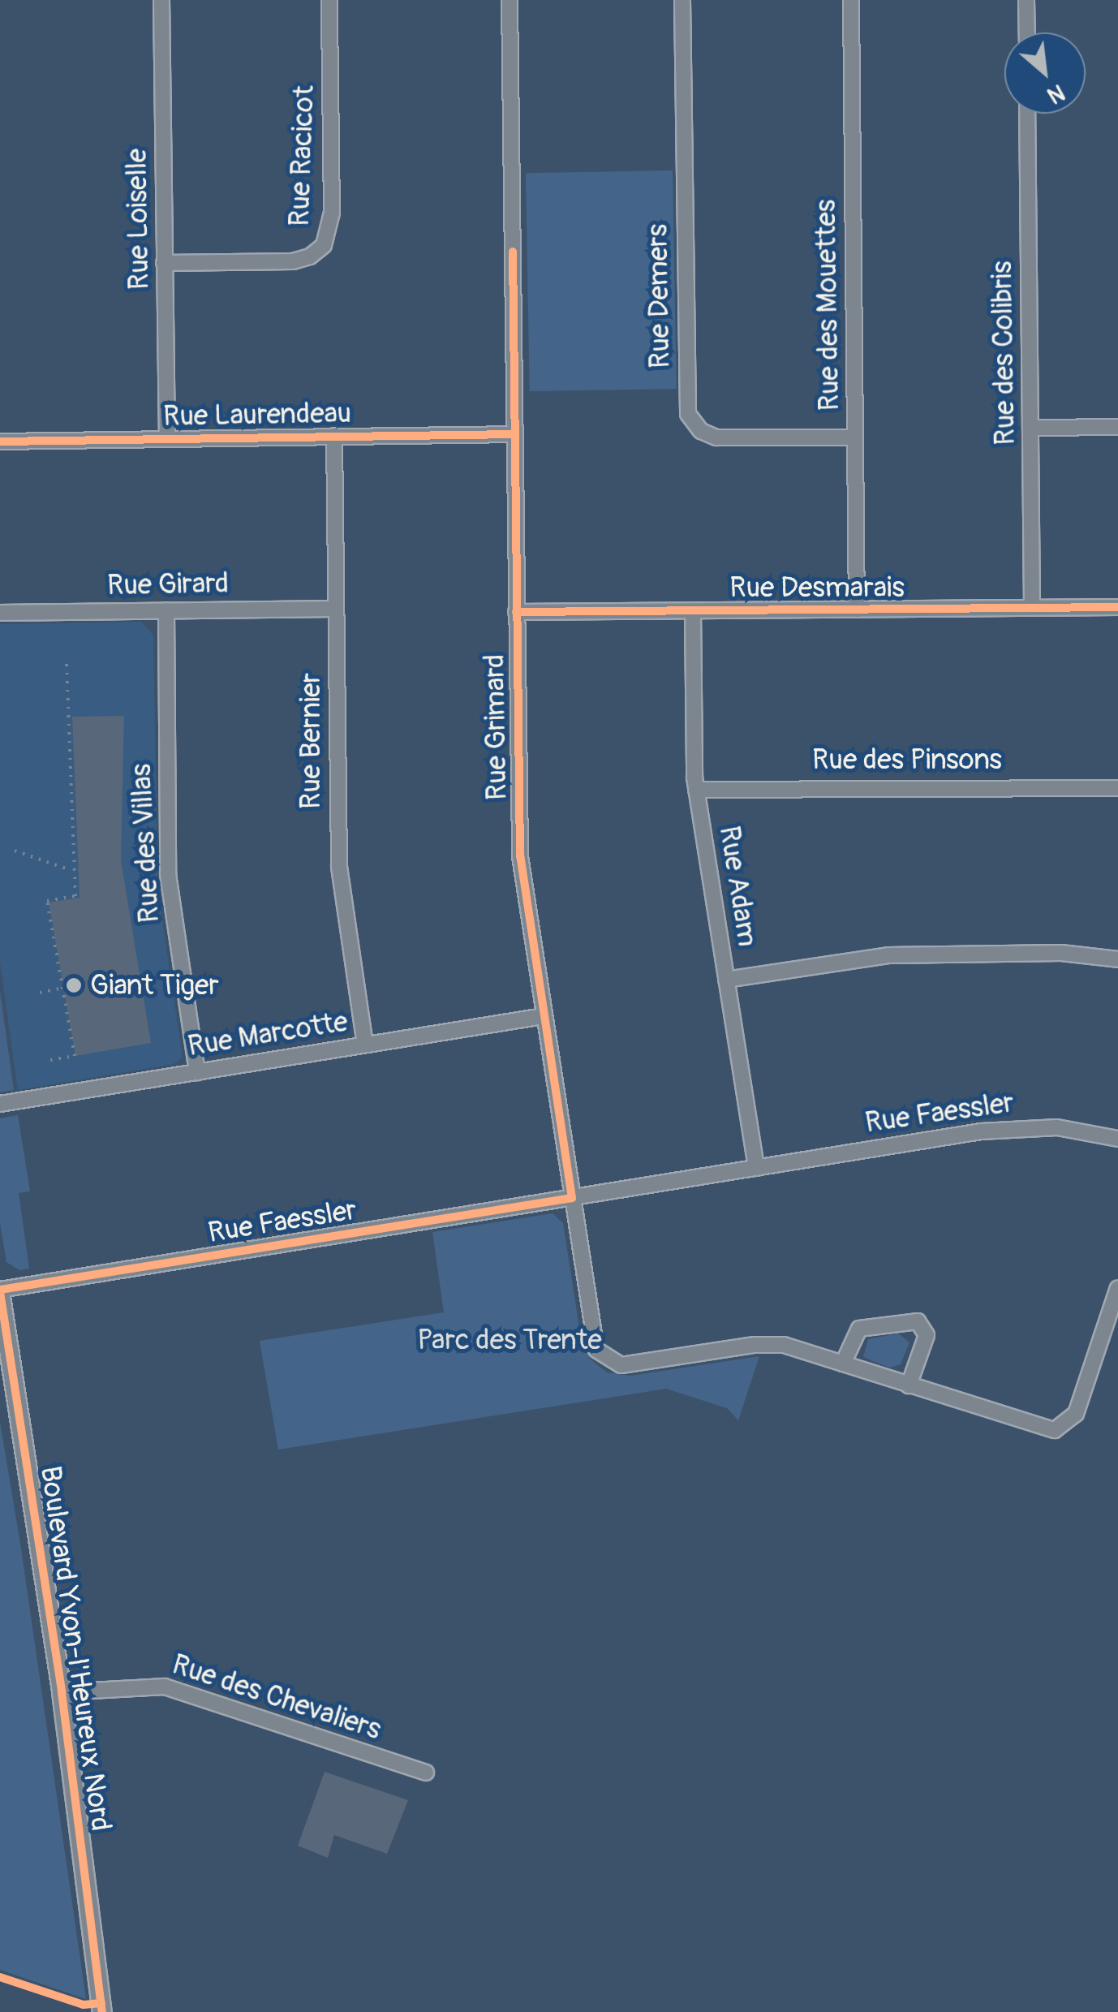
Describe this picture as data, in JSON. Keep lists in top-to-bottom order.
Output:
{
  "streets": {
    "street": [
      "Rue Racicot",
      "Rue Loiselle",
      "Rue Demers",
      "Rue des Mouettes",
      "Rue des Colibris",
      "Rue Laurendeau",
      "Rue Girard",
      "Rue Desmarais",
      "Rue Grimard",
      "Rue Bernier",
      "Rue des Pinsons",
      "Rue des Villas",
      "Rue Adam",
      "Rue Marcotte",
      "Rue Faessler",
      "Boulevard Yvon-l'Heureux Nord",
      "Rue des Chevaliers"
    ]
  },
  "crossings": [
    ["Rue Racicot", "Rue Loiselle"],
    ["Rue Loiselle", "Rue Laurendeau"],
    ["Rue Demers", "Rue des Mouettes"],
    ["Rue des Mouettes", "Rue Desmarais"],
    ["Rue des Colibris", "Rue Desmarais"],
    ["Rue Laurendeau", "Rue Grimard"],
    ["Rue Laurendeau", "Rue Bernier"],
    ["Rue Girard", "Rue Bernier"],
    ["Rue Girard", "Rue des Villas"],
    ["Rue Desmarais", "Rue Grimard"],
    ["Rue Desmarais", "Rue Adam"],
    ["Rue Grimard", "Rue Marcotte"],
    ["Rue Grimard", "Rue Faessler"],
    ["Rue Bernier", "Rue Marcotte"],
    ["Rue des Pinsons", "Rue Adam"],
    ["Rue des Villas", "Rue Marcotte"],
    ["Rue Adam", "Rue Faessler"],
    ["Rue Faessler", "Boulevard Yvon-l'Heureux Nord"],
    ["Boulevard Yvon-l'Heureux Nord", "Rue des Chevaliers"]
  ],
  "parks": ["Parc des Trente"],
  "places": ["Giant Tiger"],
  "north": "bottom right"
}
